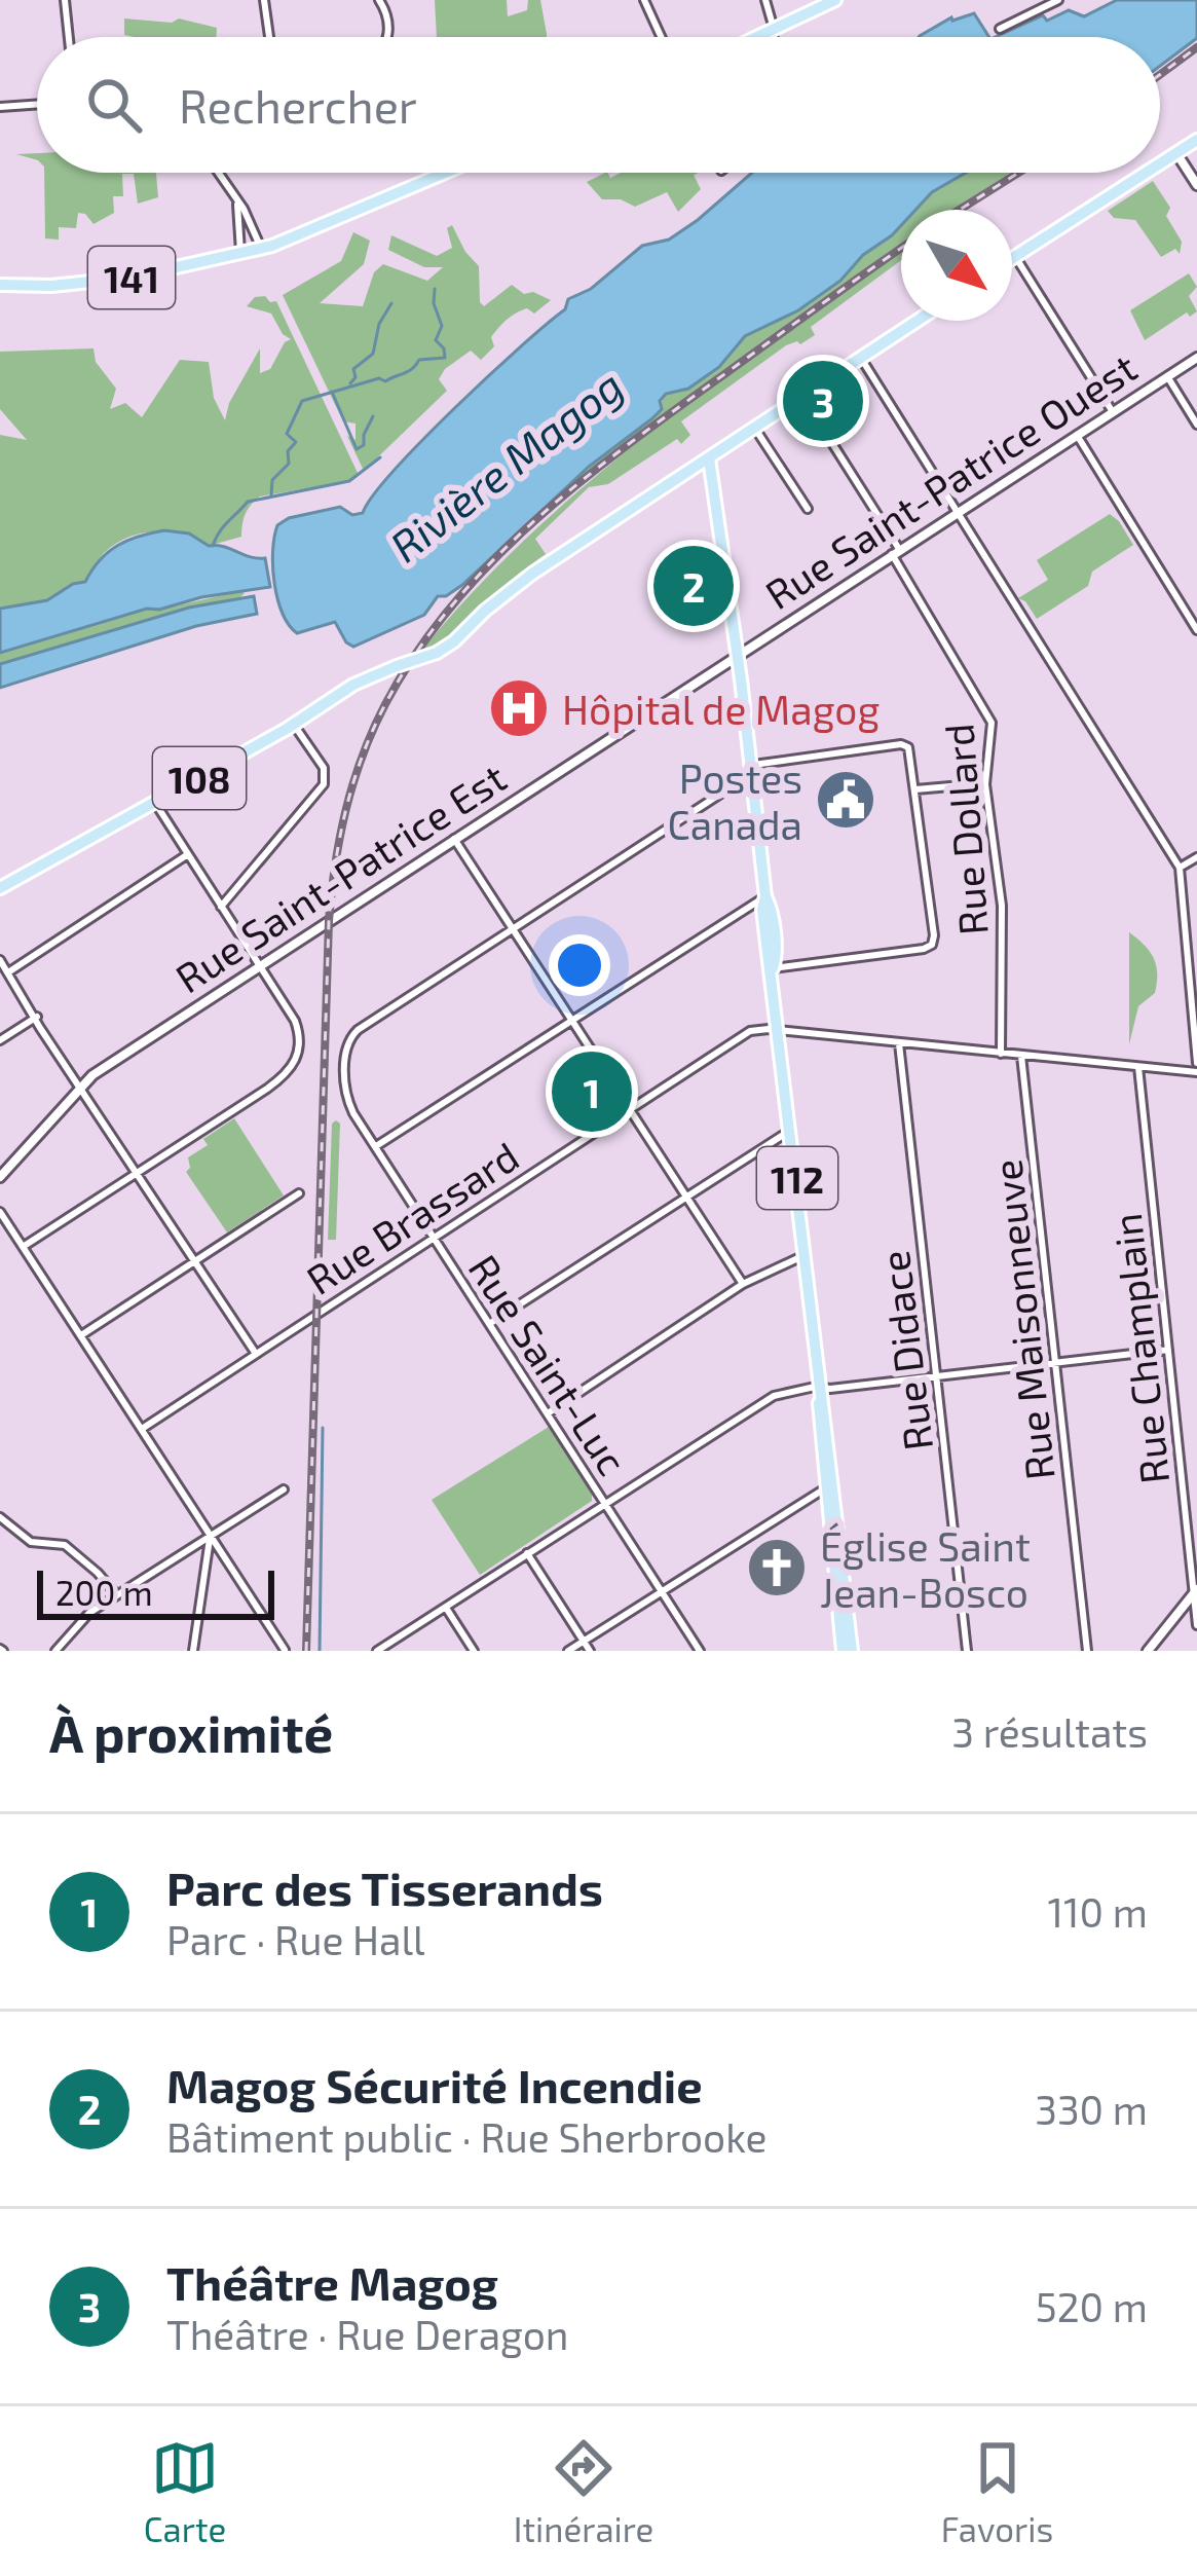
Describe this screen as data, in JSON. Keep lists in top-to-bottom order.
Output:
{
  "streets": {
    "main road": ["141", "108", "112"],
    "street": [
      "Rue Saint-Patrice Ouest",
      "Rue Dollard",
      "Rue Saint-Patrice Est",
      "Rue Brassard",
      "Rue Maisonneuve",
      "Rue Champlain",
      "Rue Didace",
      "Rue Saint-Luc"
    ]
  },
  "crossings": [
    ["Rue Saint-Patrice Ouest", "Rue Dollard"],
    ["Rue Saint-Patrice Ouest", "Rue Saint-Patrice Est"],
    ["Rue Saint-Patrice Ouest", "112"],
    ["108", "112"],
    ["Rue Saint-Patrice Est", "112"],
    ["112", "Rue Brassard"],
    ["Rue Brassard", "Rue Saint-Luc"]
  ],
  "water": ["Rivière Magog"],
  "places": {
    "hospital": ["Hôpital de Magog"],
    "public building": ["Postes Canada"],
    "church": ["Église Saint Jean-Bosco"]
  },
  "scale_bar": "200 m",
  "north": "bottom right",
  "page": {
    "search": "Rechercher",
    "pins": ["3", "2", "1"],
    "scale": "200 m",
    "heading": ["À proximité", "3 résultats"],
    "list": [
      {
        "mark": "1",
        "name": "Parc des Tisserands",
        "note": "Parc · Rue Hall",
        "value": "110 m"
      },
      {
        "mark": "2",
        "name": "Magog Sécurité Incendie",
        "note": "Bâtiment public · Rue Sherbrooke",
        "value": "330 m"
      },
      {
        "mark": "3",
        "name": "Théâtre Magog",
        "note": "Théâtre · Rue Deragon",
        "value": "520 m"
      }
    ],
    "nav": ["Carte", "Itinéraire", "Favoris"]
  }
}
